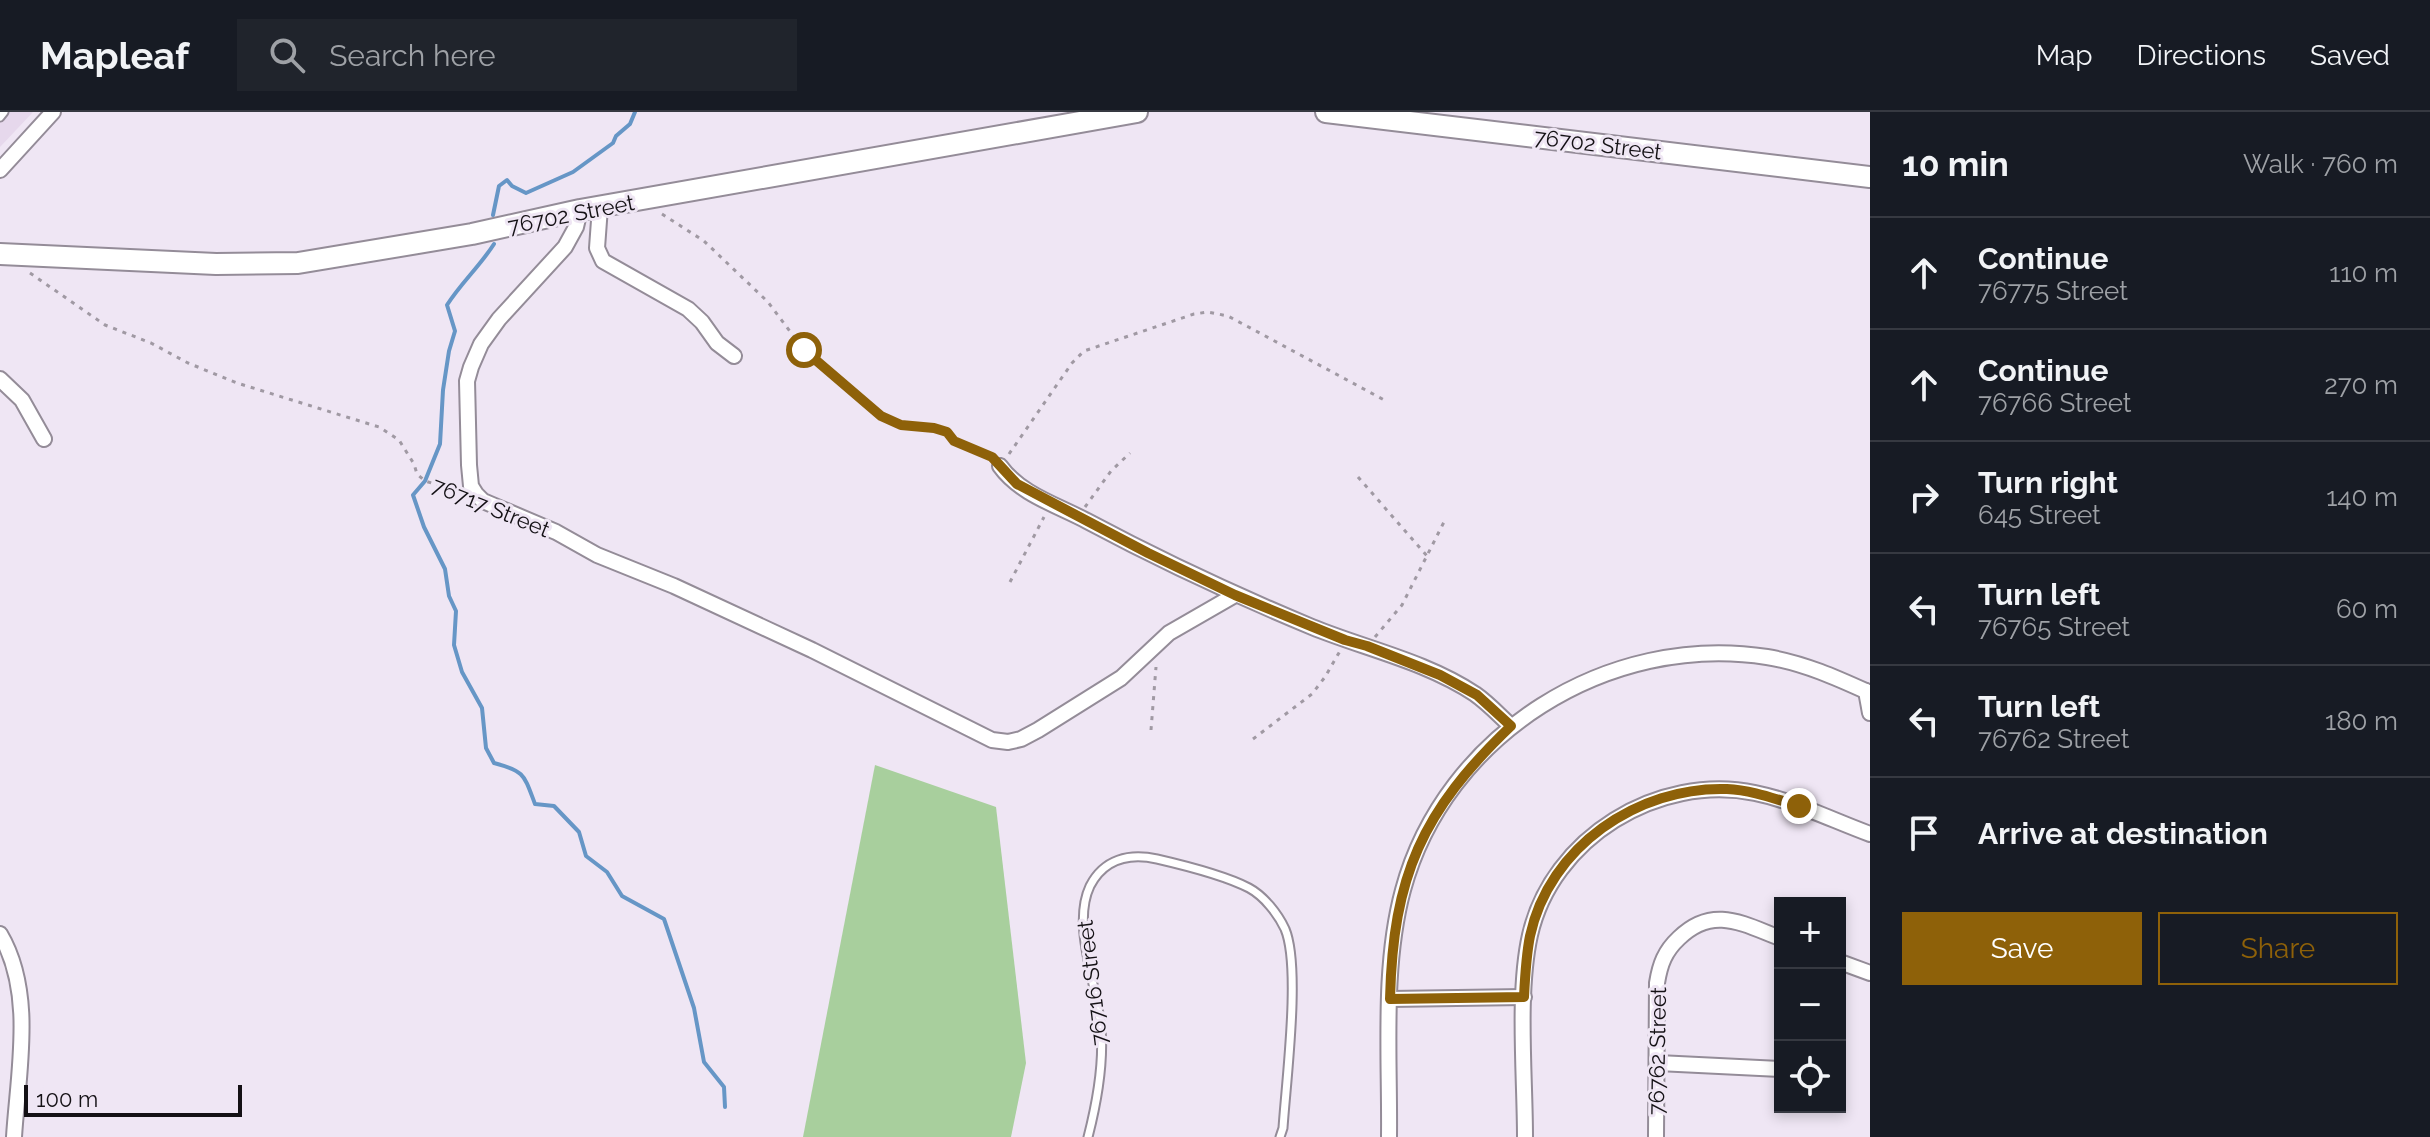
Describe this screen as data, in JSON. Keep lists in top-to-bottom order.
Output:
{
  "streets": {
    "street": ["76702 Street", "76717 Street", "76762 Street"],
    "lane": ["76716 Street"]
  },
  "crossings": [
    ["76702 Street", "76717 Street"]
  ],
  "scale_bar": "100 m",
  "page": {
    "header": "Mapleaf",
    "search": "Search here",
    "nav": ["Map", "Directions", "Saved"],
    "heading": ["10 min", "Walk · 760 m"],
    "list": [
      ["Continue", "76775 Street", "110 m"],
      ["Continue", "76766 Street", "270 m"],
      ["Turn right", "645 Street", "140 m"],
      ["Turn left", "76765 Street", "60 m"],
      ["Turn left", "76762 Street", "180 m"],
      "Arrive at destination"
    ],
    "buttons": ["Save", "Share"],
    "map_buttons": ["+", "−"],
    "scale": "100 m"
  }
}
